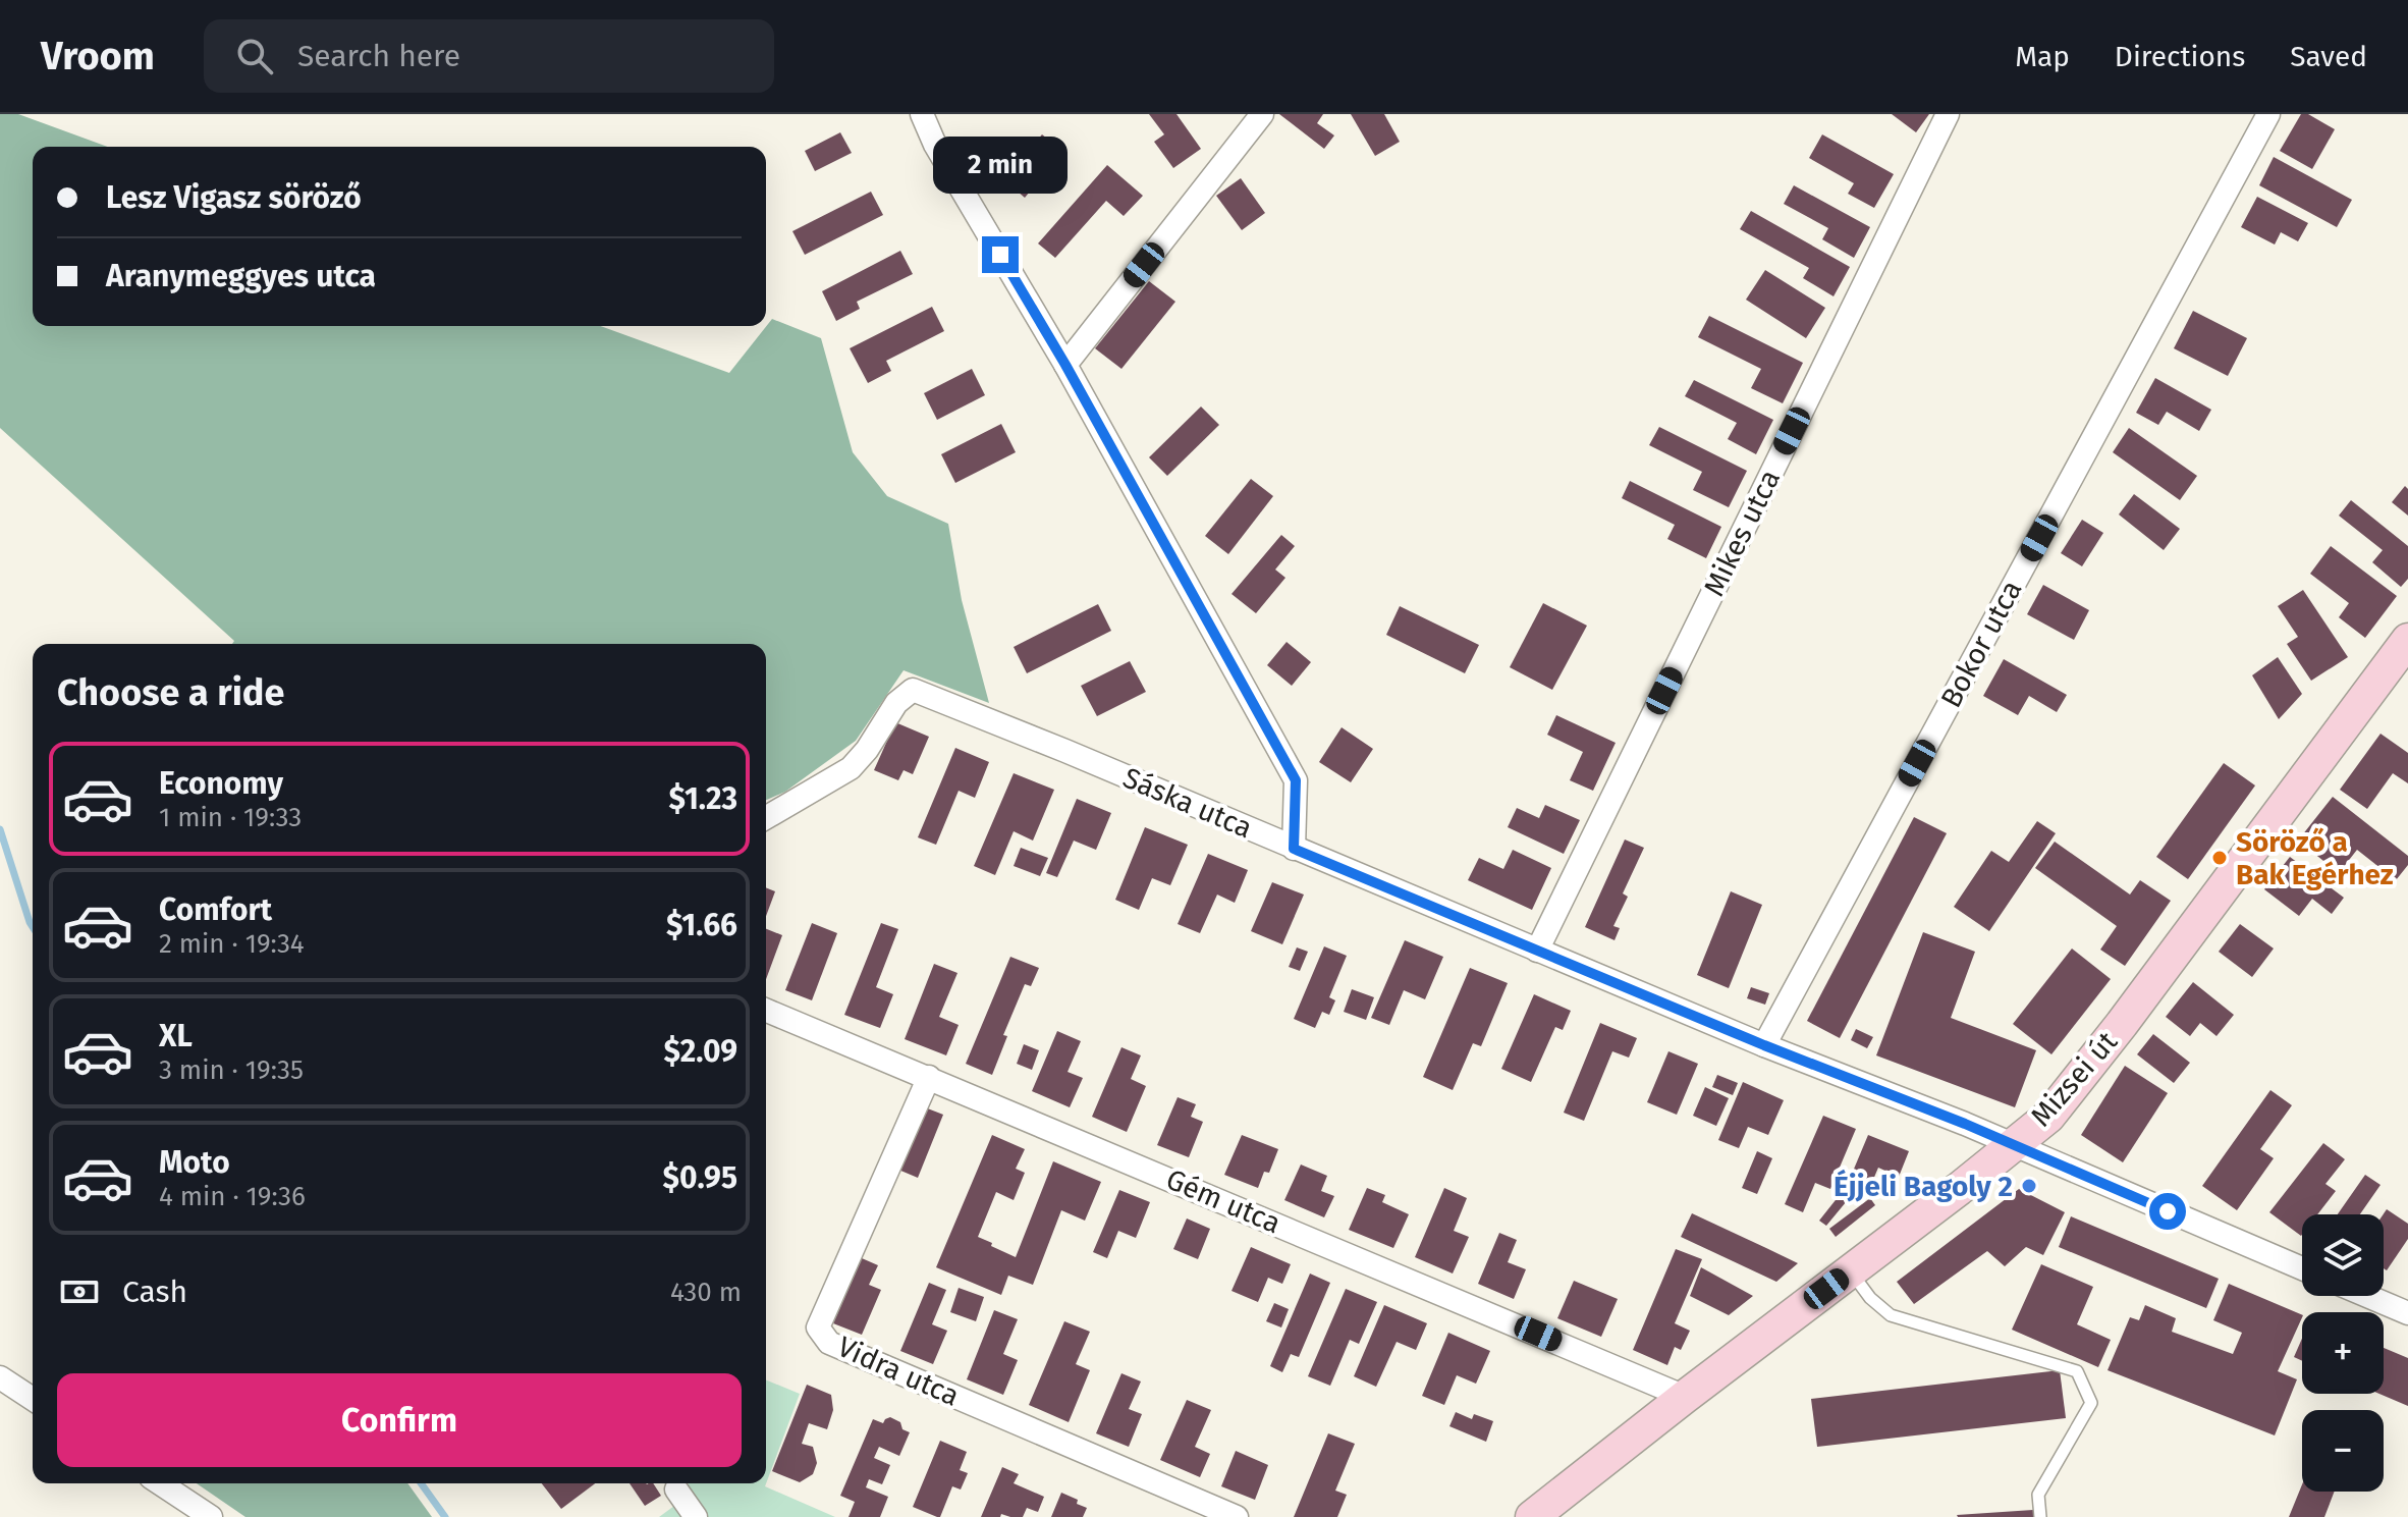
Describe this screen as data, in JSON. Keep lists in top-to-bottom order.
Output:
{
  "streets": {
    "main road": ["Mizsei út"],
    "street": [
      "Mikes utca",
      "Bokor utca",
      "Sáska utca",
      "Gém utca",
      "Vidra utca"
    ]
  },
  "crossings": [
    ["Mikes utca", "Sáska utca"],
    ["Bokor utca", "Sáska utca"],
    ["Sáska utca", "Mizsei út"],
    ["Mizsei út", "Gém utca"],
    ["Gém utca", "Vidra utca"]
  ],
  "places": ["Söröző a Bak Egérhez", "Éjjeli Bagoly 2"],
  "page": {
    "header": "Vroom",
    "search": "Search here",
    "nav": ["Map", "Directions", "Saved"],
    "bubble": "2 min",
    "banner": ["Lesz Vigasz söröző", "Aranymeggyes utca"],
    "heading": "Choose a ride",
    "list": [
      {
        "name": "Economy",
        "note": "1 min · 19:33",
        "value": "$1.23"
      },
      {
        "name": "Comfort",
        "note": "2 min · 19:34",
        "value": "$1.66"
      },
      {
        "name": "XL",
        "note": "3 min · 19:35",
        "value": "$2.09"
      },
      {
        "name": "Moto",
        "note": "4 min · 19:36",
        "value": "$0.95"
      }
    ],
    "map_buttons": ["+", "−"],
    "pay": ["Cash", "430 m"],
    "buttons": "Confirm"
  }
}
